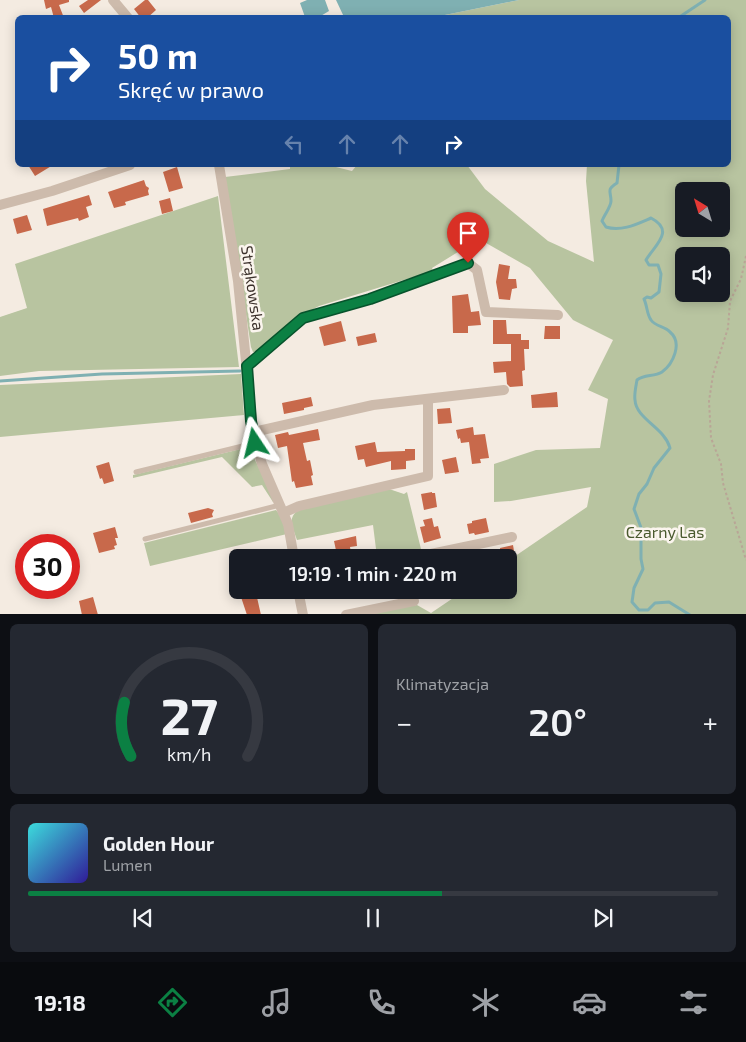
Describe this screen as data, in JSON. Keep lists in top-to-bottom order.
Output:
{
  "streets": {
    "street": ["Strąkowska"]
  },
  "parks": ["Czarny Las"],
  "north": "top left",
  "page": {
    "turn": ["50 m", "Skręć w prawo"],
    "limit": "30",
    "trip": "19:19 · 1 min · 220 m",
    "tile": "Klimatyzacja",
    "heat": ["−", "20°", "+"],
    "song": ["Golden Hour", "Lumen"],
    "tabs": "19:18",
    "gauge": ["27", "km/h"]
  }
}
